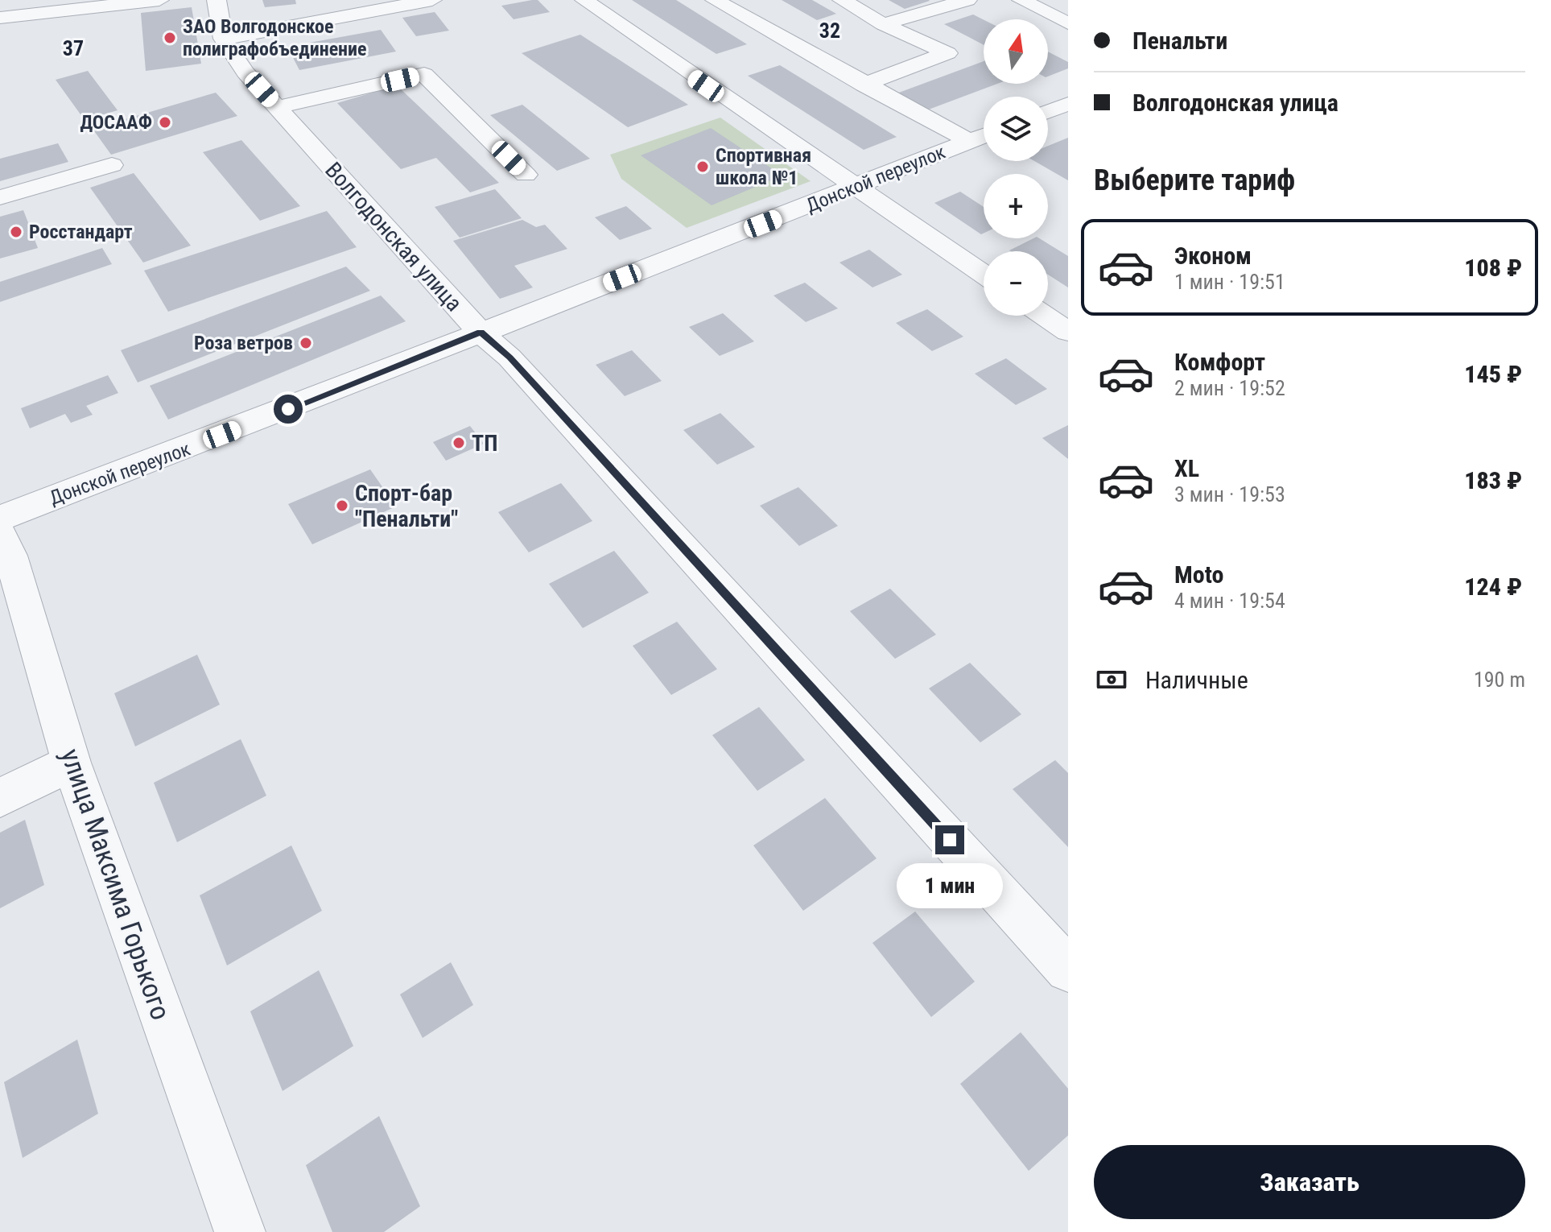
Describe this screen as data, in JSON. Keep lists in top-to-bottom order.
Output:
{
  "streets": {
    "street": ["Донской переулок", "Волгодонская улица", "улица Максима Горького"]
  },
  "crossings": [
    ["Донской переулок", "Волгодонская улица"]
  ],
  "districts": ["32", "37"],
  "places": [
    "ЗАО Волгодонское полиграфобъединение",
    "ДОСААФ",
    "Спортивная школа №1",
    "Росстандарт",
    "Роза ветров",
    "ТП",
    "Спорт-бар \"Пенальти\""
  ],
  "north": "top",
  "page": {
    "banner": ["Пенальти", "Волгодонская улица"],
    "map_buttons": ["+", "−"],
    "heading": "Выберите тариф",
    "list": [
      {
        "name": "Эконом",
        "note": "1 мин · 19:51",
        "value": "108 ₽"
      },
      {
        "name": "Комфорт",
        "note": "2 мин · 19:52",
        "value": "145 ₽"
      },
      {
        "name": "XL",
        "note": "3 мин · 19:53",
        "value": "183 ₽"
      },
      {
        "name": "Moto",
        "note": "4 мин · 19:54",
        "value": "124 ₽"
      }
    ],
    "pay": ["Наличные", "190 m"],
    "bubble": "1 мин",
    "buttons": "Заказать"
  }
}
